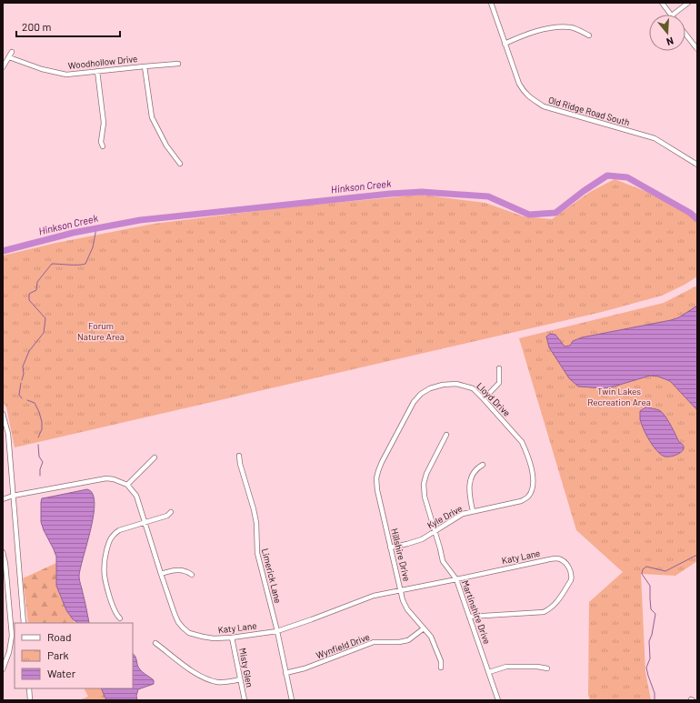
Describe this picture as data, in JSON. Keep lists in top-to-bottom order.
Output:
{
  "streets": {
    "street": [
      "Woodhollow Drive",
      "Old Ridge Road South",
      "Lloyd Drive",
      "Kyle Drive",
      "Hillshire Drive",
      "Katy Lane",
      "Limerick Lane",
      "Martinshire Drive",
      "Wynfield Drive",
      "Misty Glen"
    ]
  },
  "crossings": [
    ["Lloyd Drive", "Kyle Drive"],
    ["Lloyd Drive", "Hillshire Drive"],
    ["Kyle Drive", "Hillshire Drive"],
    ["Kyle Drive", "Martinshire Drive"],
    ["Hillshire Drive", "Katy Lane"],
    ["Hillshire Drive", "Wynfield Drive"],
    ["Katy Lane", "Limerick Lane"],
    ["Katy Lane", "Martinshire Drive"],
    ["Katy Lane", "Misty Glen"],
    ["Limerick Lane", "Wynfield Drive"]
  ],
  "water": ["Hinkson Creek"],
  "parks": ["Forum Nature Area", "Twin Lakes Recreation Area"],
  "legend": ["Road", "Park", "Water"],
  "scale_bar": "200 m",
  "north": "bottom"
}
